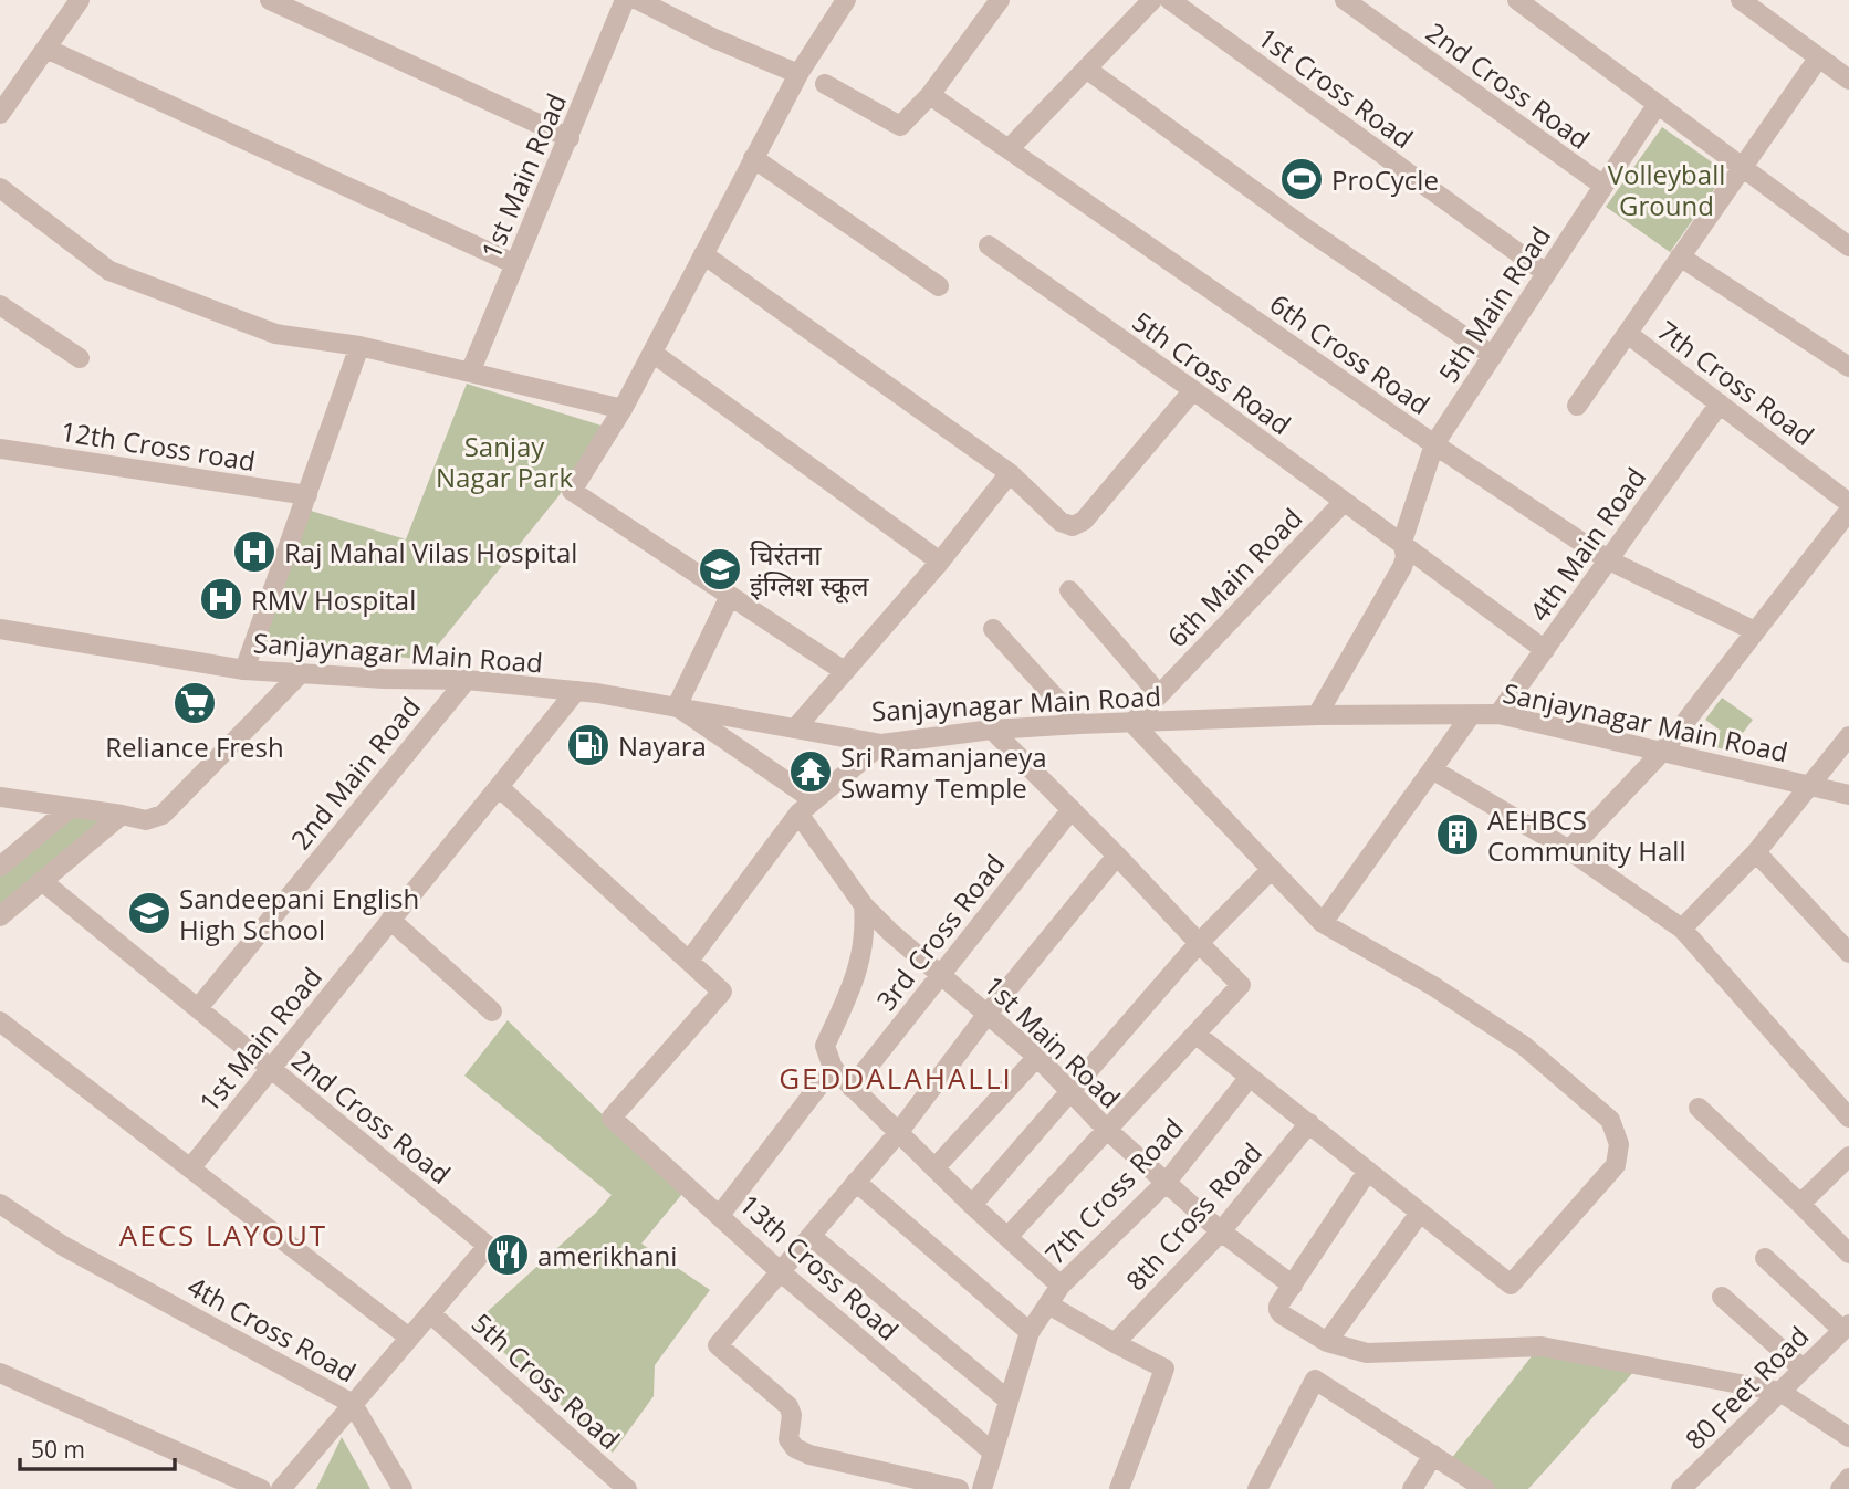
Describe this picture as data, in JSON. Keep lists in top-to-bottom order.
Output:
{
  "streets": {
    "street": [
      "2nd Cross Road",
      "1st Cross Road",
      "1st Main Road",
      "5th Main Road",
      "6th Cross Road",
      "5th Cross Road",
      "7th Cross Road",
      "12th Cross road",
      "4th Main Road",
      "6th Main Road",
      "Sanjaynagar Main Road",
      "2nd Main Road",
      "3rd Cross Road",
      "8th Cross Road",
      "13th Cross Road",
      "4th Cross Road",
      "80 Feet Road"
    ]
  },
  "crossings": [
    ["2nd Cross Road", "1st Main Road"],
    ["2nd Cross Road", "5th Main Road"],
    ["2nd Cross Road", "5th Cross Road"],
    ["2nd Cross Road", "2nd Main Road"],
    ["1st Cross Road", "5th Main Road"],
    ["1st Main Road", "7th Cross Road"],
    ["1st Main Road", "Sanjaynagar Main Road"],
    ["1st Main Road", "3rd Cross Road"],
    ["1st Main Road", "8th Cross Road"],
    ["5th Main Road", "6th Cross Road"],
    ["5th Main Road", "5th Cross Road"],
    ["5th Main Road", "Sanjaynagar Main Road"],
    ["6th Cross Road", "4th Main Road"],
    ["5th Cross Road", "4th Main Road"],
    ["5th Cross Road", "6th Main Road"],
    ["7th Cross Road", "4th Main Road"],
    ["7th Cross Road", "13th Cross Road"],
    ["4th Main Road", "Sanjaynagar Main Road"],
    ["6th Main Road", "Sanjaynagar Main Road"],
    ["Sanjaynagar Main Road", "2nd Main Road"]
  ],
  "districts": ["GEDDALAHALLI", "AECS LAYOUT"],
  "parks": ["Volleyball Ground", "Sanjay Nagar Park"],
  "places": {
    "sports": ["ProCycle"],
    "hospital": ["Raj Mahal Vilas Hospital", "RMV Hospital"],
    "school or university": ["चिरंतना इंग्लिश स्कूल", "Sandeepani English High School"],
    "supermarket": ["Reliance Fresh"],
    "fuel station": ["Nayara"],
    "temple": ["Sri Ramanjaneya Swamy Temple"],
    "building": ["AEHBCS Community Hall"],
    "restaurant": ["amerikhani"]
  },
  "scale_bar": "50 m"
}
